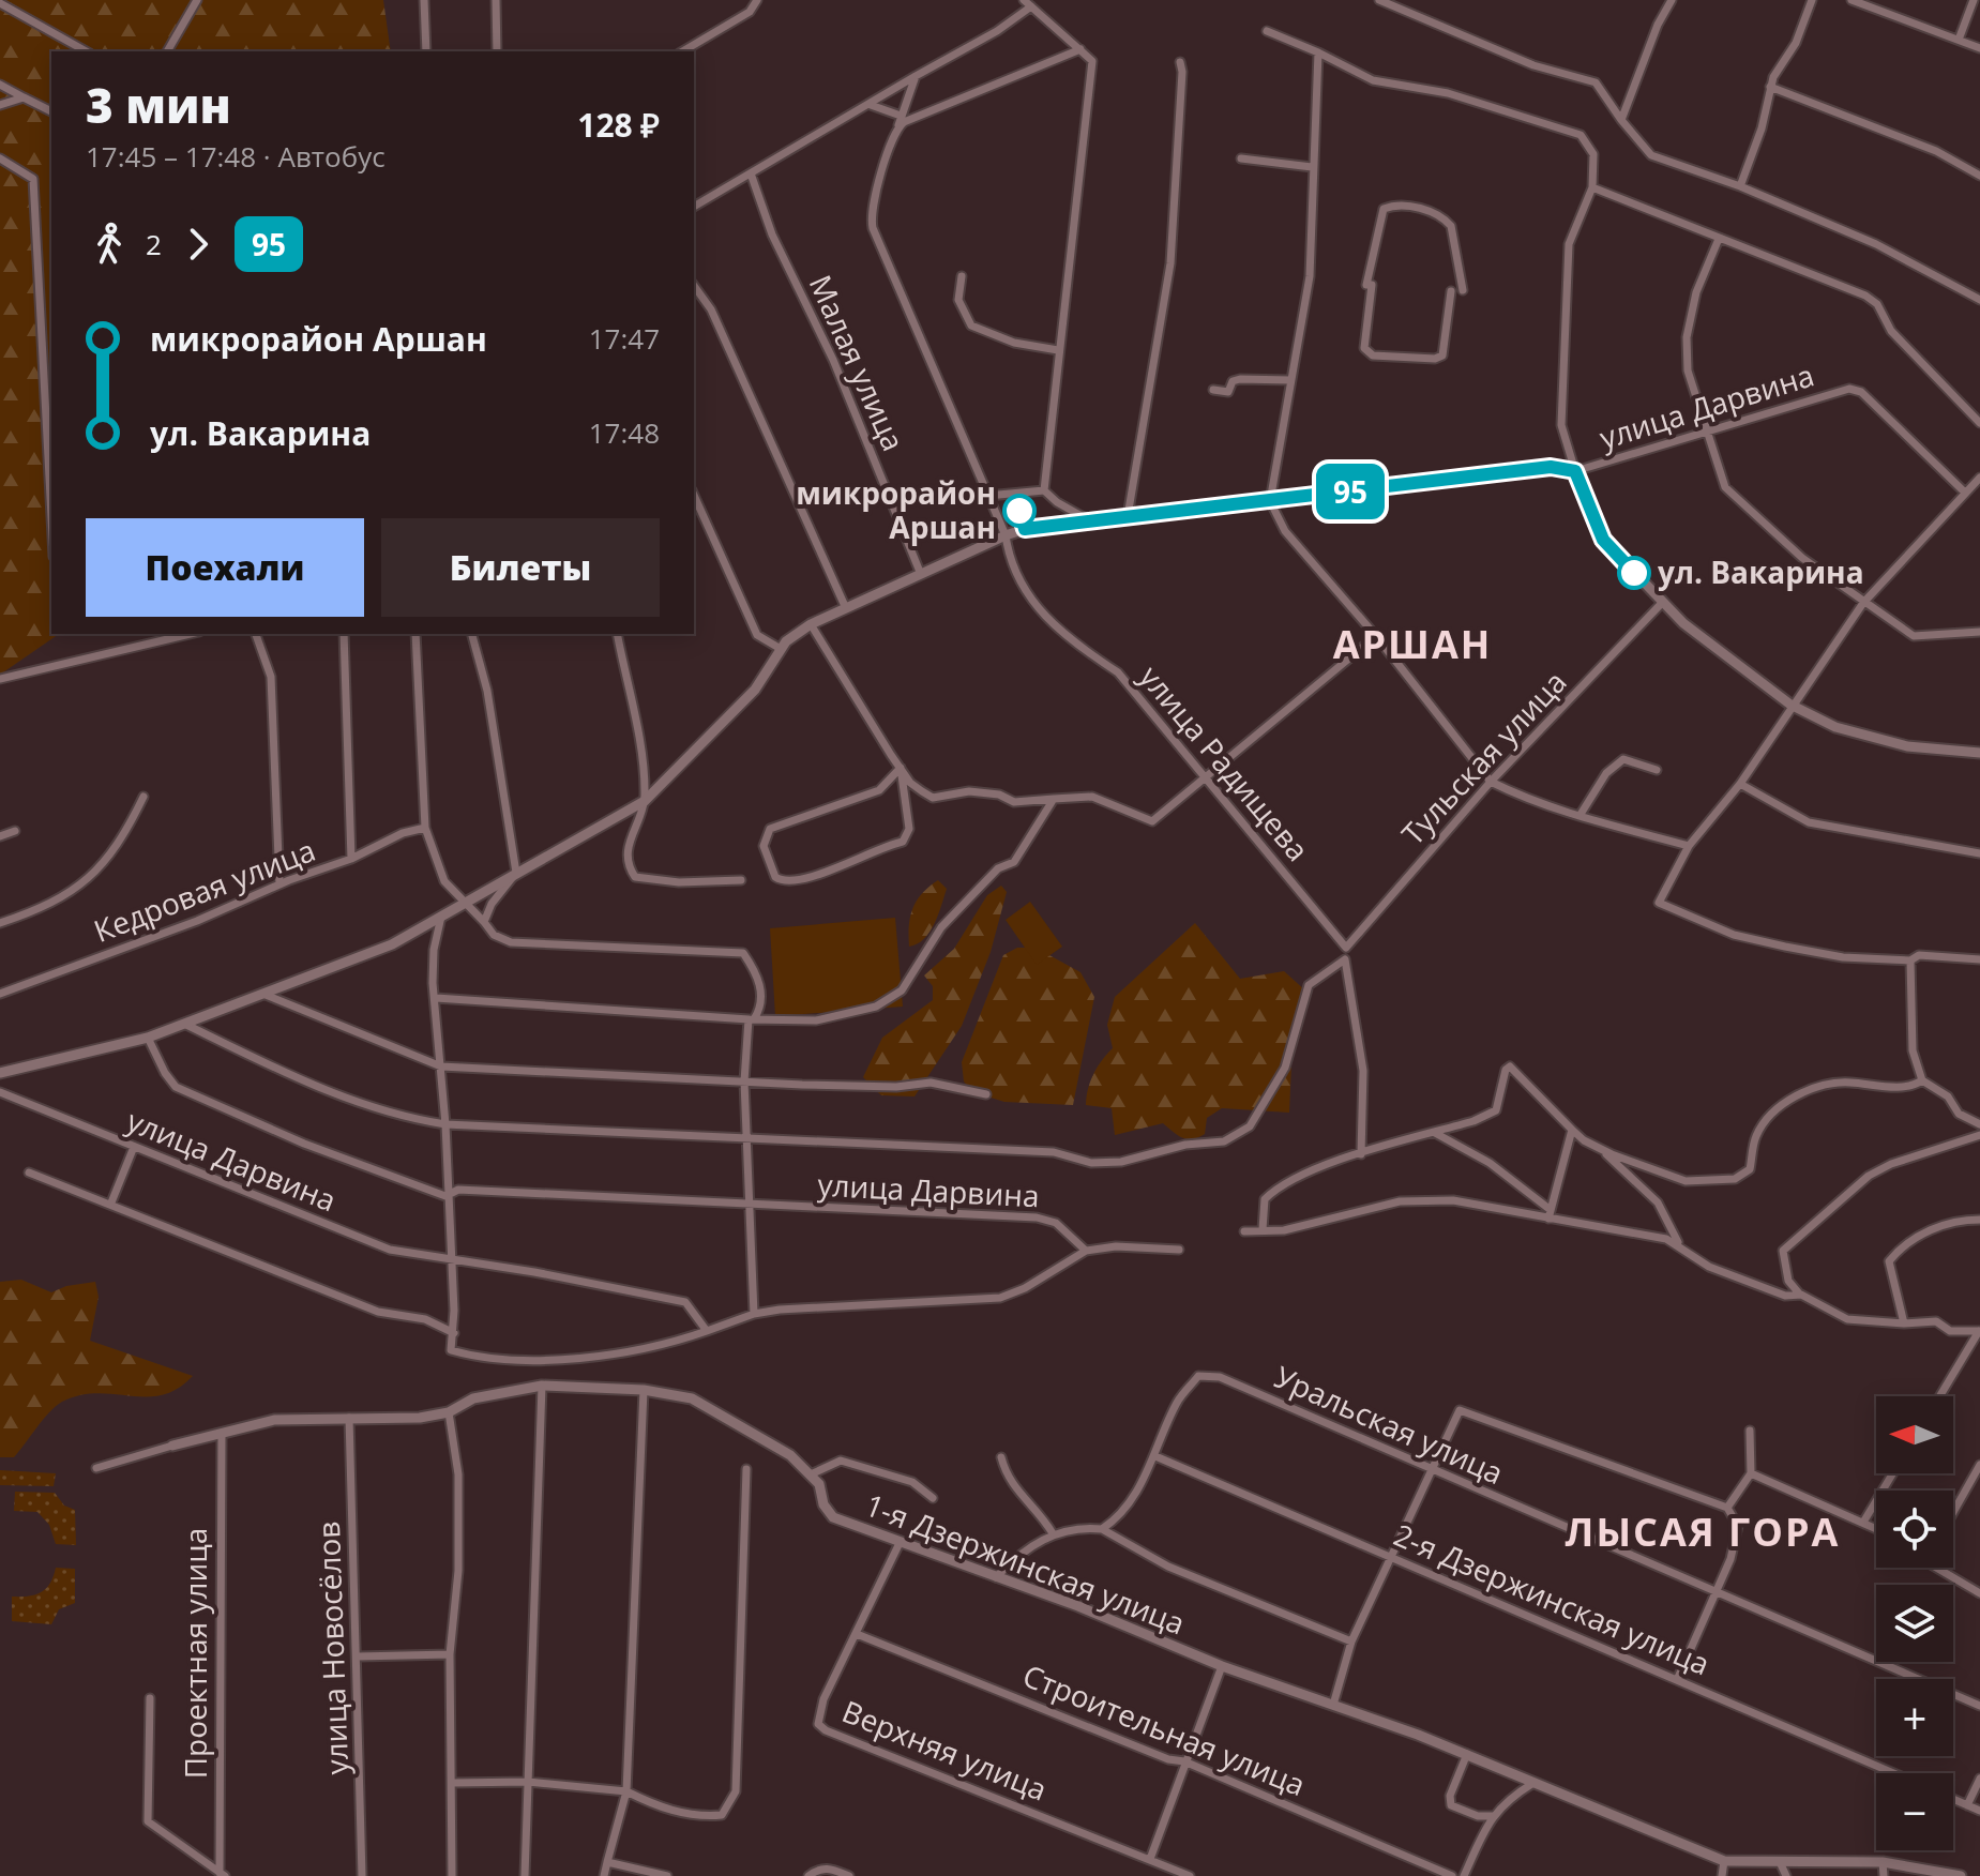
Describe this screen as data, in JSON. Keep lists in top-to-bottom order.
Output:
{
  "streets": {
    "street": [
      "Малая улица",
      "улица Дарвина",
      "Тульская улица",
      "улица Радищева",
      "Кедровая улица",
      "Уральская улица",
      "1-я Дзержинская улица",
      "2-я Дзержинская улица",
      "улица Новосёлов",
      "Проектная улица",
      "Строительная улица",
      "Верхняя улица"
    ]
  },
  "crossings": [
    ["Малая улица", "улица Дарвина"],
    ["улица Дарвина", "улица Радищева"],
    ["Тульская улица", "улица Радищева"],
    ["Уральская улица", "2-я Дзержинская улица"],
    ["1-я Дзержинская улица", "улица Новосёлов"],
    ["1-я Дзержинская улица", "Проектная улица"],
    ["1-я Дзержинская улица", "Верхняя улица"],
    ["Строительная улица", "Верхняя улица"]
  ],
  "districts": ["АРШАН", "ЛЫСАЯ ГОРА"],
  "places": ["микрорайон Аршан", "ул. Вакарина"],
  "lines": ["bus line 95"],
  "north": "left",
  "page": {
    "on_map": "95",
    "heading": ["3 мин", "17:45 – 17:48 · Автобус", "128 ₽"],
    "legs": ["2", "95"],
    "list": [
      {
        "name": "микрорайон Аршан",
        "value": "17:47"
      },
      {
        "name": "ул. Вакарина",
        "value": "17:48"
      }
    ],
    "buttons": ["Поехали", "Билеты"],
    "map_buttons": ["+", "−"]
  }
}
